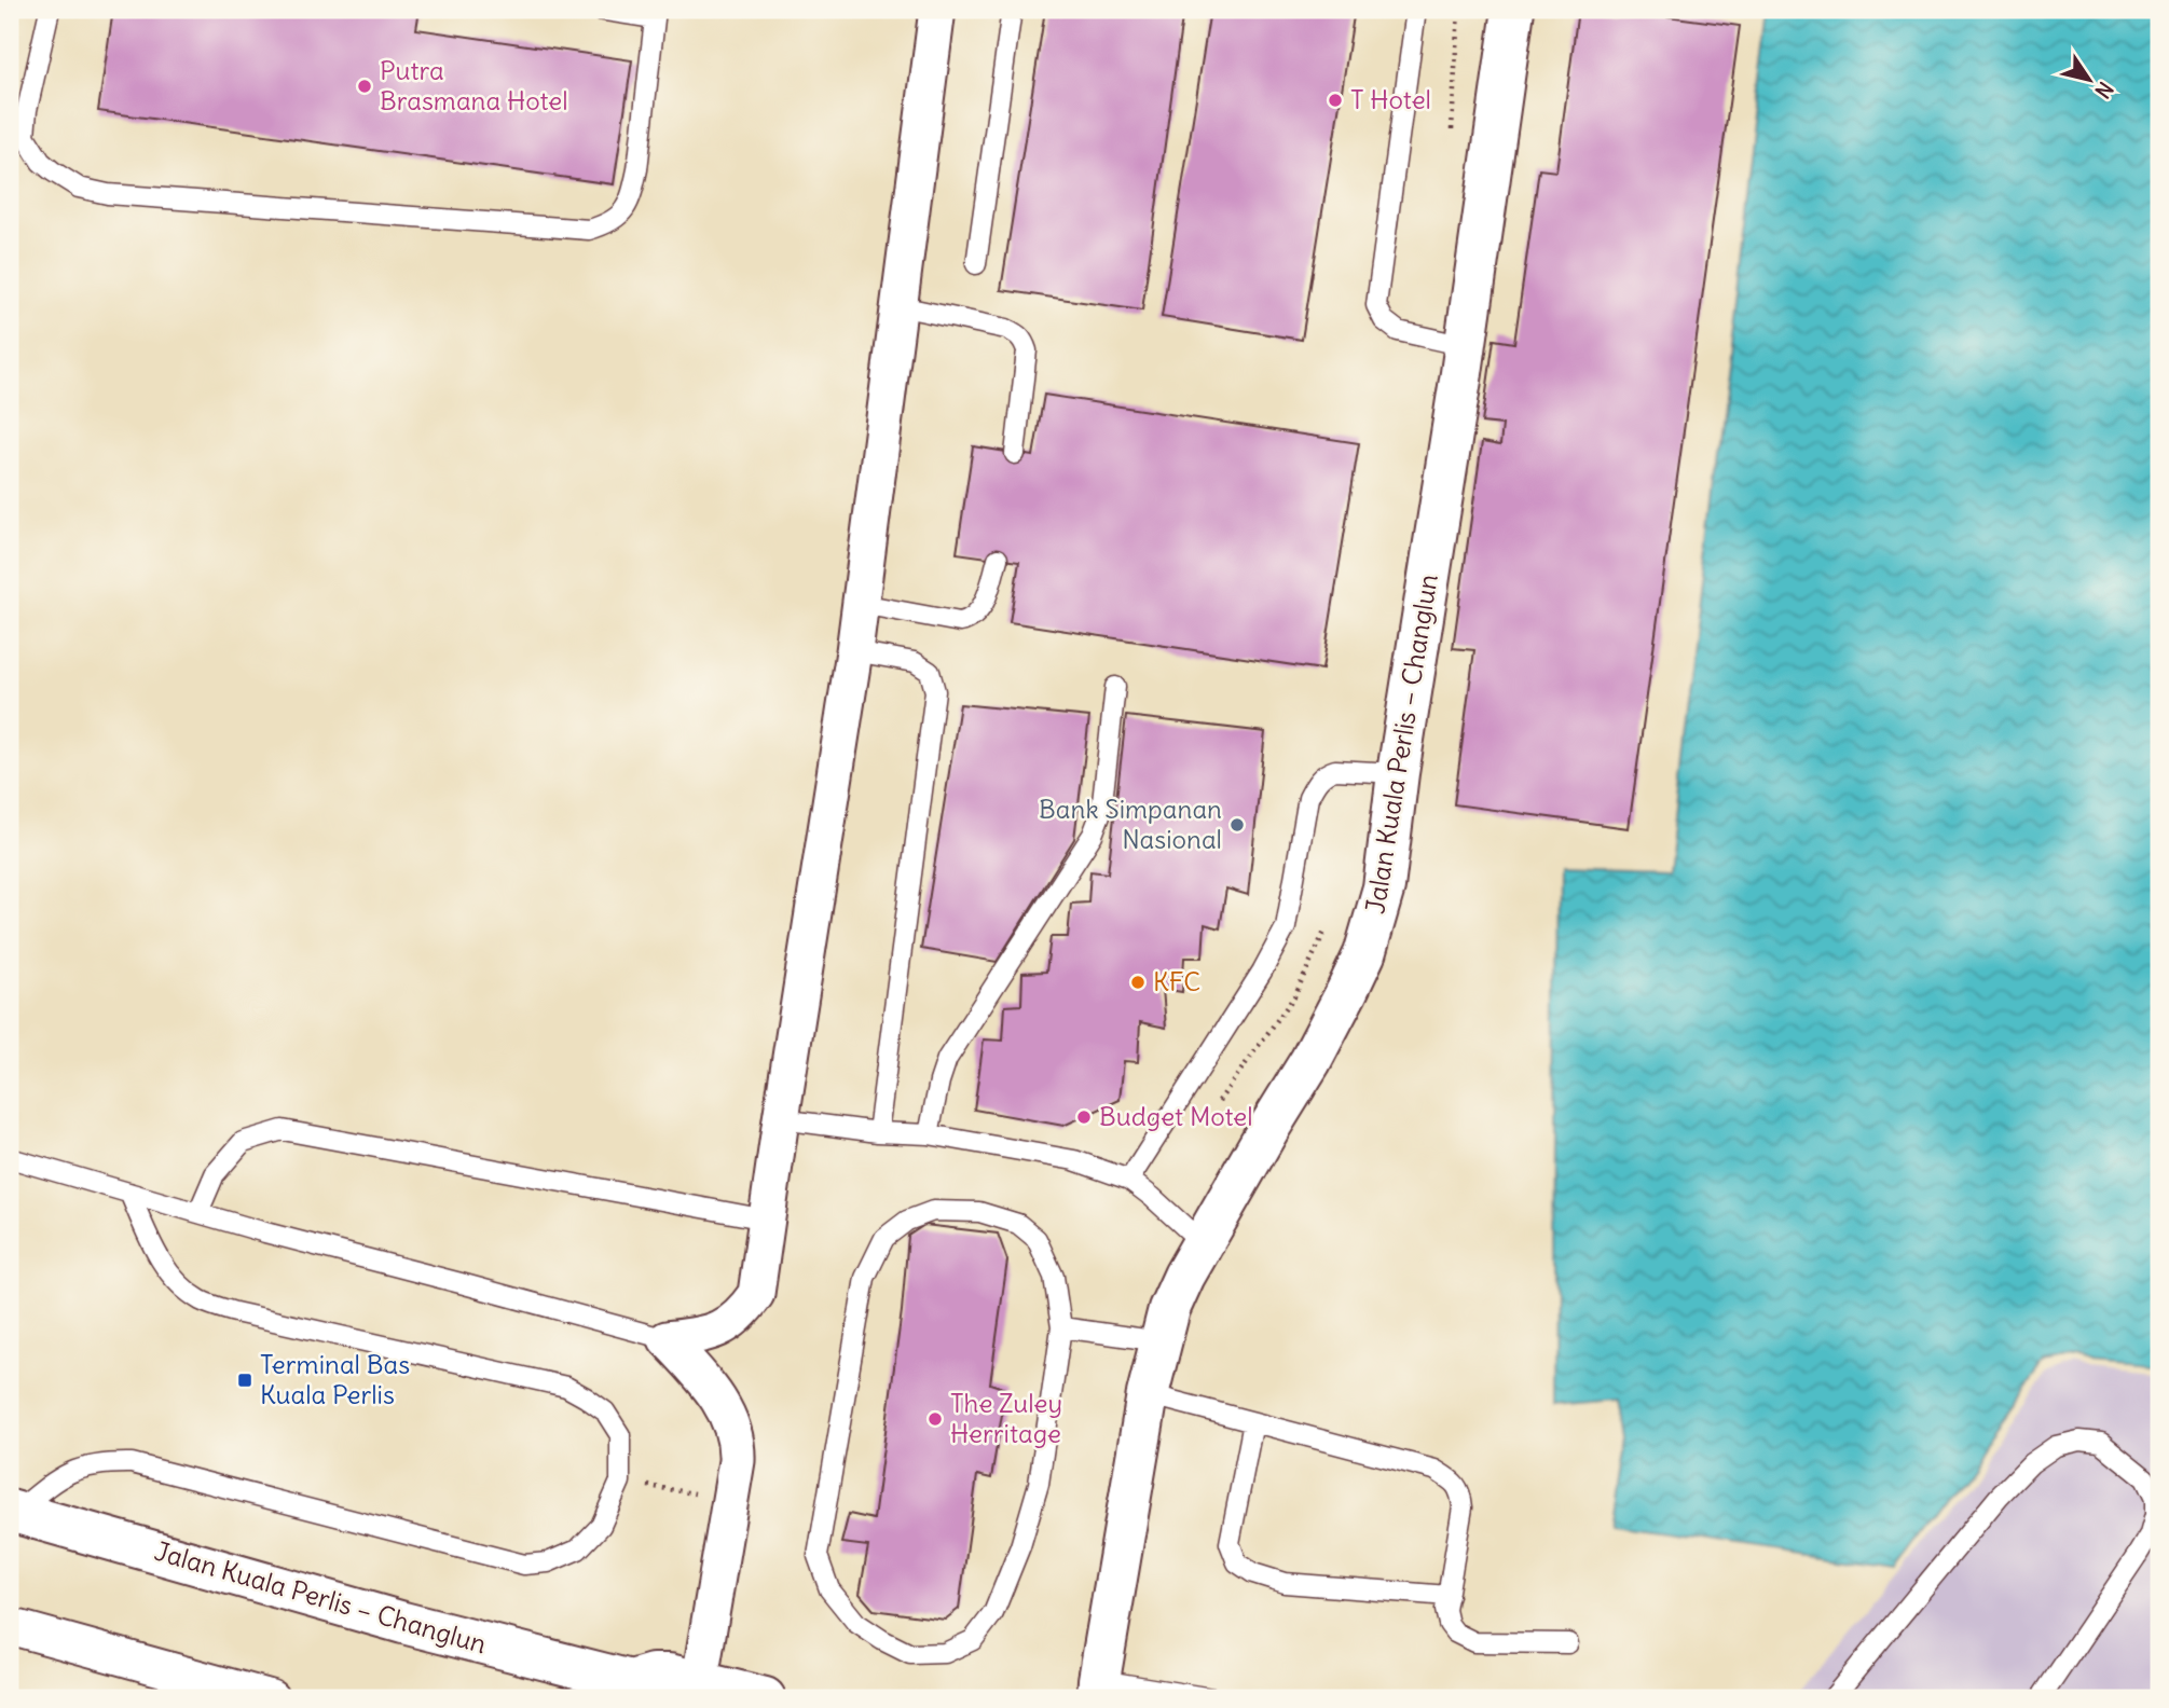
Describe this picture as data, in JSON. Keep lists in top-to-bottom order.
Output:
{
  "streets": {
    "street": ["Jalan Kuala Perlis – Changlun"]
  },
  "places": {
    "other": [
      "Putra Brasmana Hotel",
      "T Hotel",
      "Bank Simpanan Nasional",
      "KFC",
      "Budget Motel",
      "The Zuley Herritage"
    ],
    "transit": ["Terminal Bas Kuala Perlis"]
  },
  "north": "bottom right"
}
